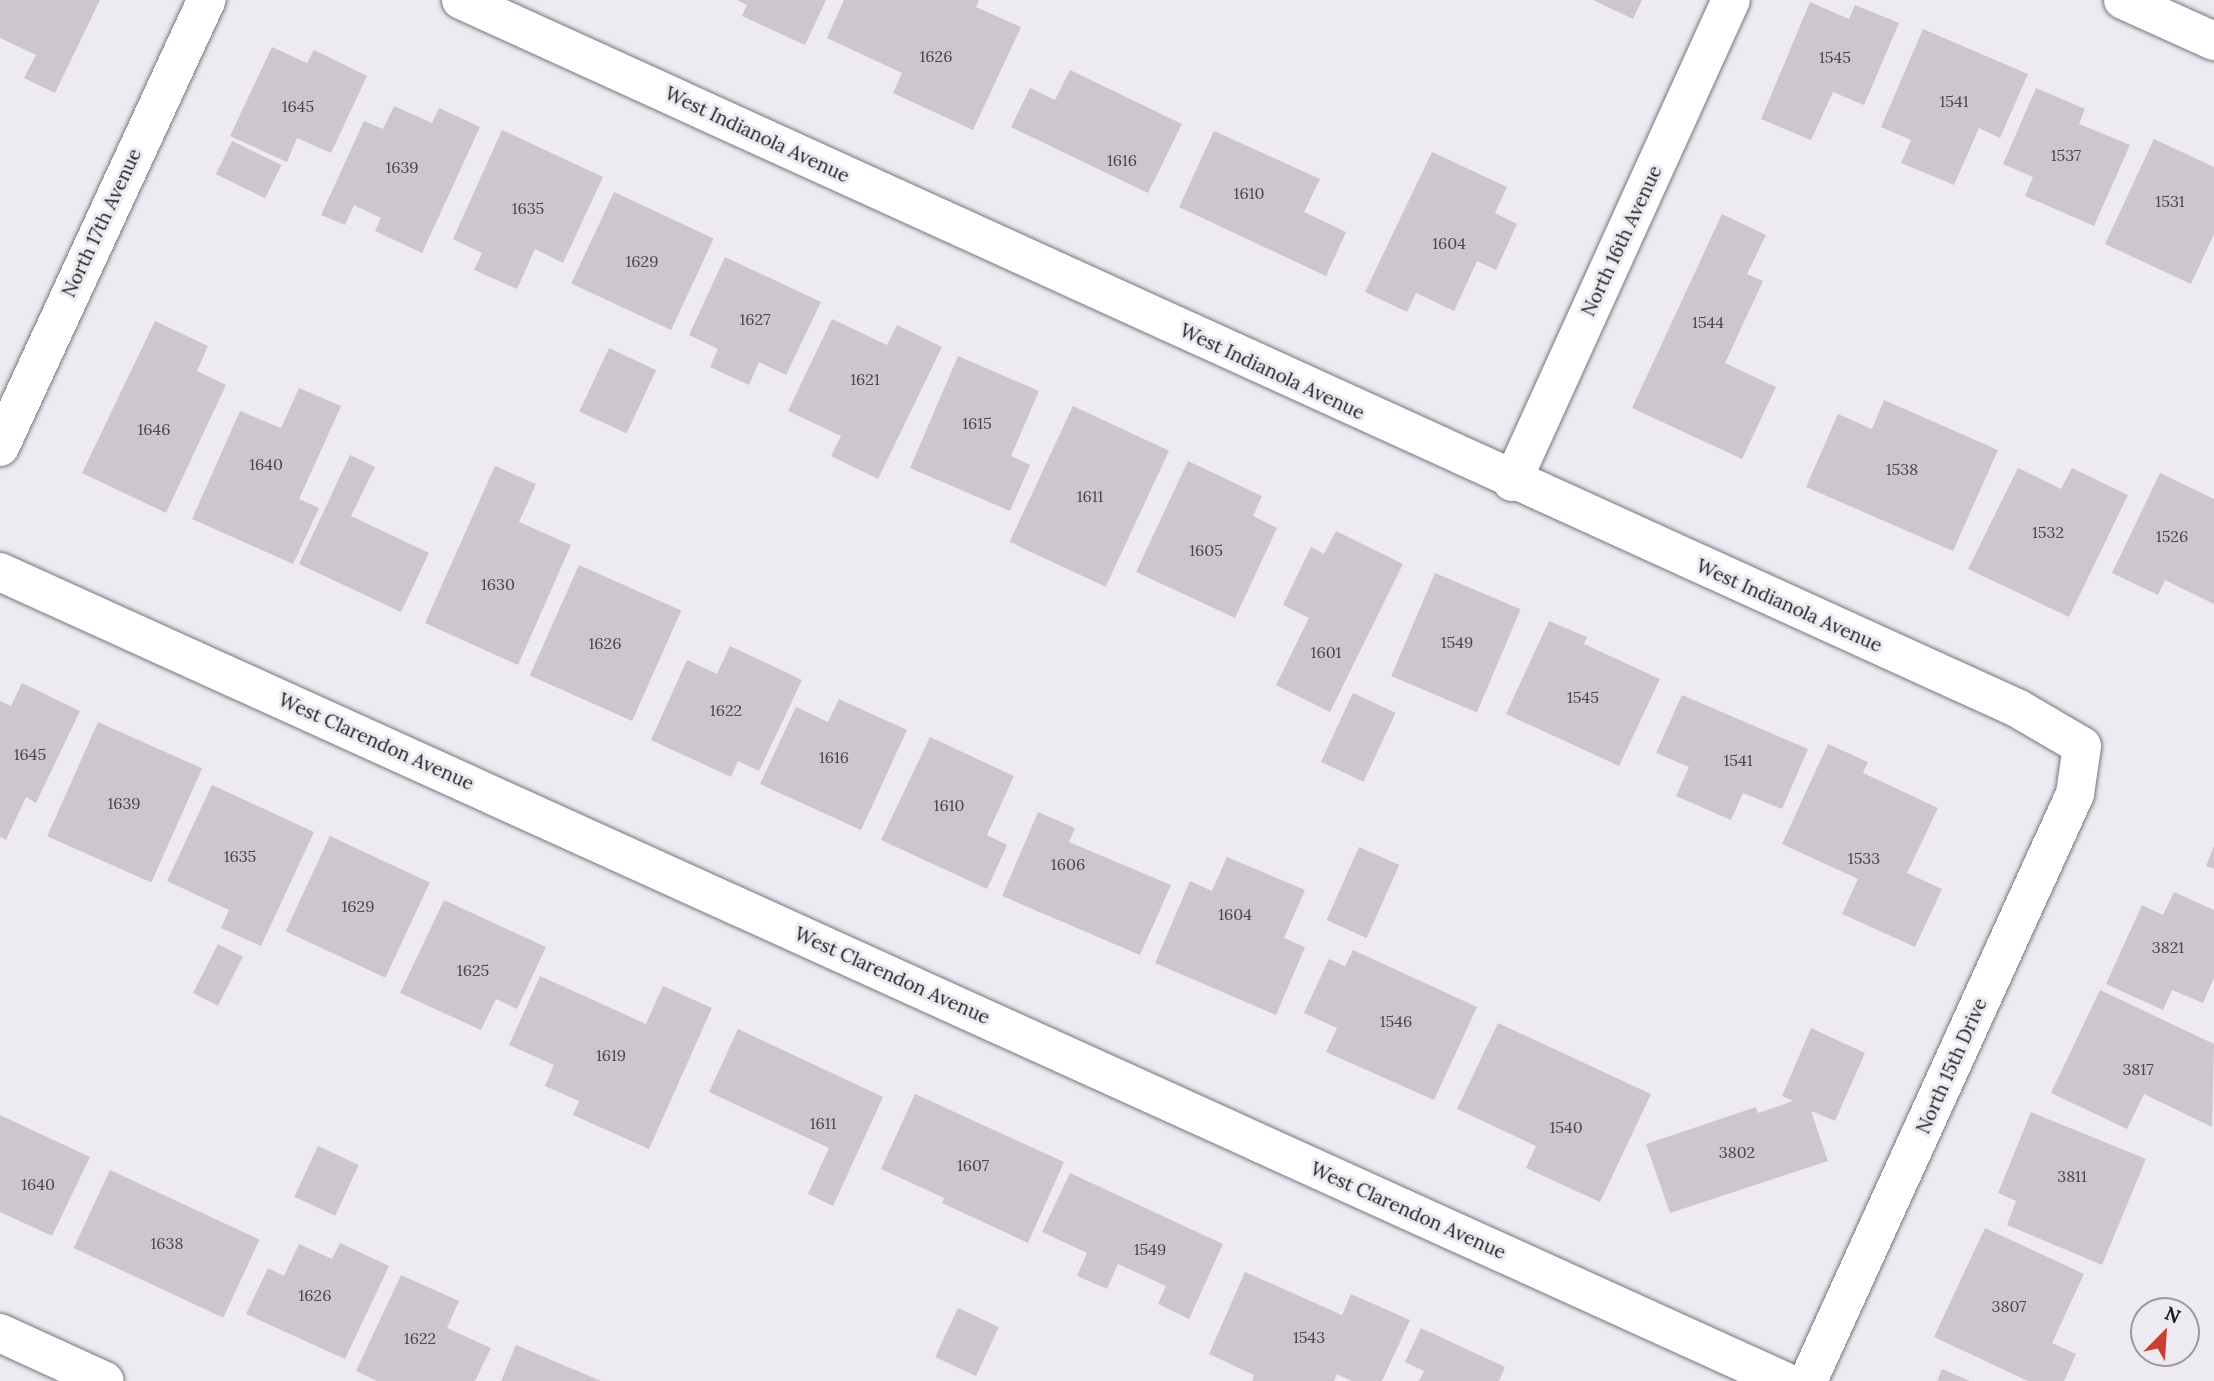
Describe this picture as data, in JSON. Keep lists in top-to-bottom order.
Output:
{
  "streets": {
    "street": [
      "West Indianola Avenue",
      "North 17th Avenue",
      "North 16th Avenue",
      "West Clarendon Avenue",
      "North 15th Drive"
    ]
  },
  "crossings": [
    ["West Indianola Avenue", "North 16th Avenue"],
    ["West Indianola Avenue", "North 15th Drive"]
  ],
  "house_numbers": [
    "1626",
    "1545",
    "1541",
    "1645",
    "1537",
    "1616",
    "1639",
    "1610",
    "1531",
    "1635",
    "1604",
    "1629",
    "1627",
    "1544",
    "1621",
    "1615",
    "1646",
    "1640",
    "1538",
    "1611",
    "1532",
    "1526",
    "1605",
    "1630",
    "1549",
    "1626",
    "1601",
    "1545",
    "1622",
    "1645",
    "1616",
    "1541",
    "1639",
    "1610",
    "1635",
    "1533",
    "1606",
    "1629",
    "1604",
    "3821",
    "1625",
    "1546",
    "1619",
    "3817",
    "1611",
    "1540",
    "3802",
    "1607",
    "3811",
    "1640",
    "1638",
    "1549",
    "1626",
    "3807",
    "1543",
    "1622"
  ],
  "north": "top right"
}
